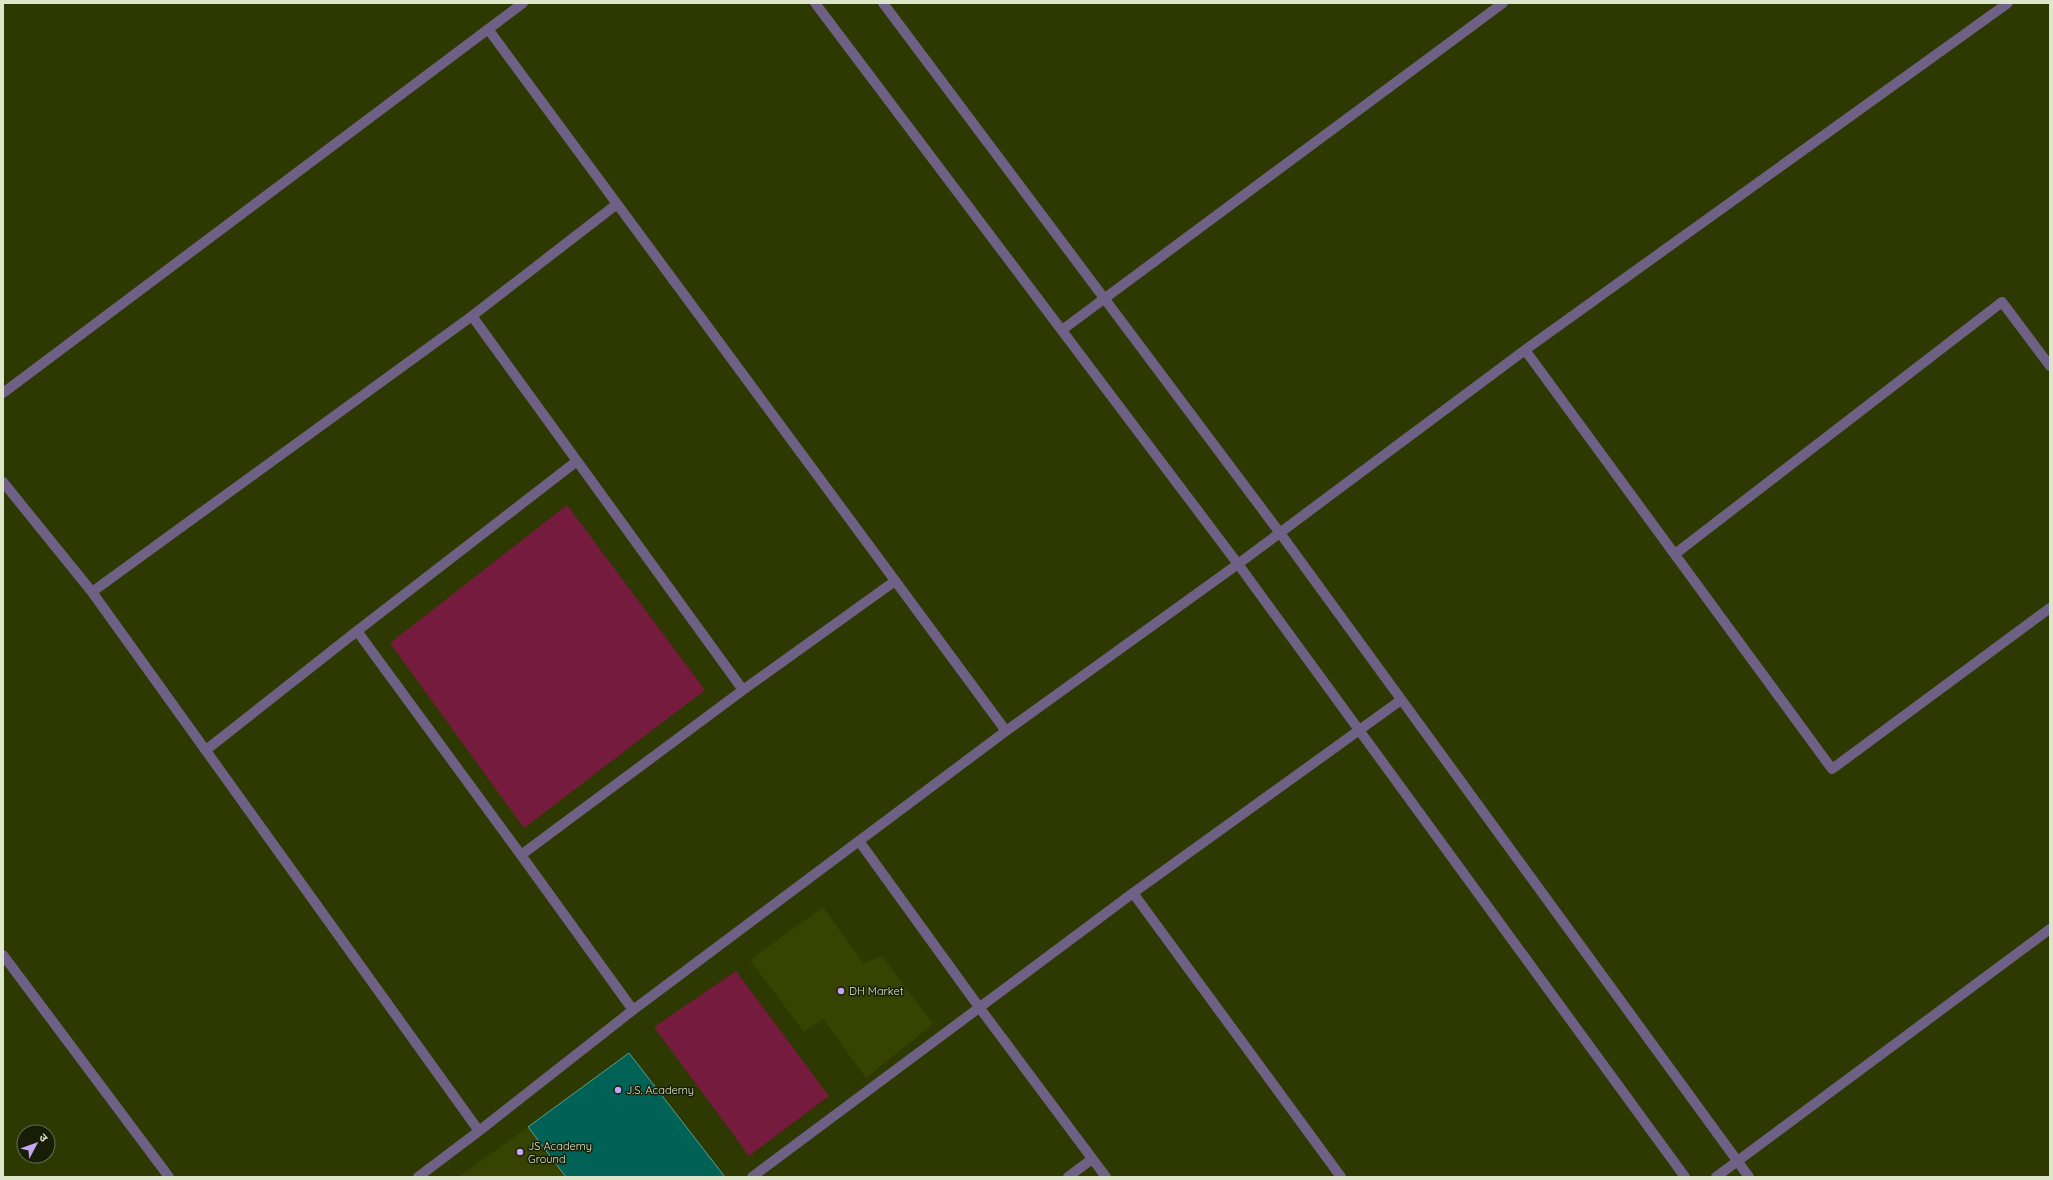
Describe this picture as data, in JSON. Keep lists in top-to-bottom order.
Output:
{
  "places": ["DH Market", "J.S. Academy", "JS Academy Ground"],
  "north": "top right"
}
